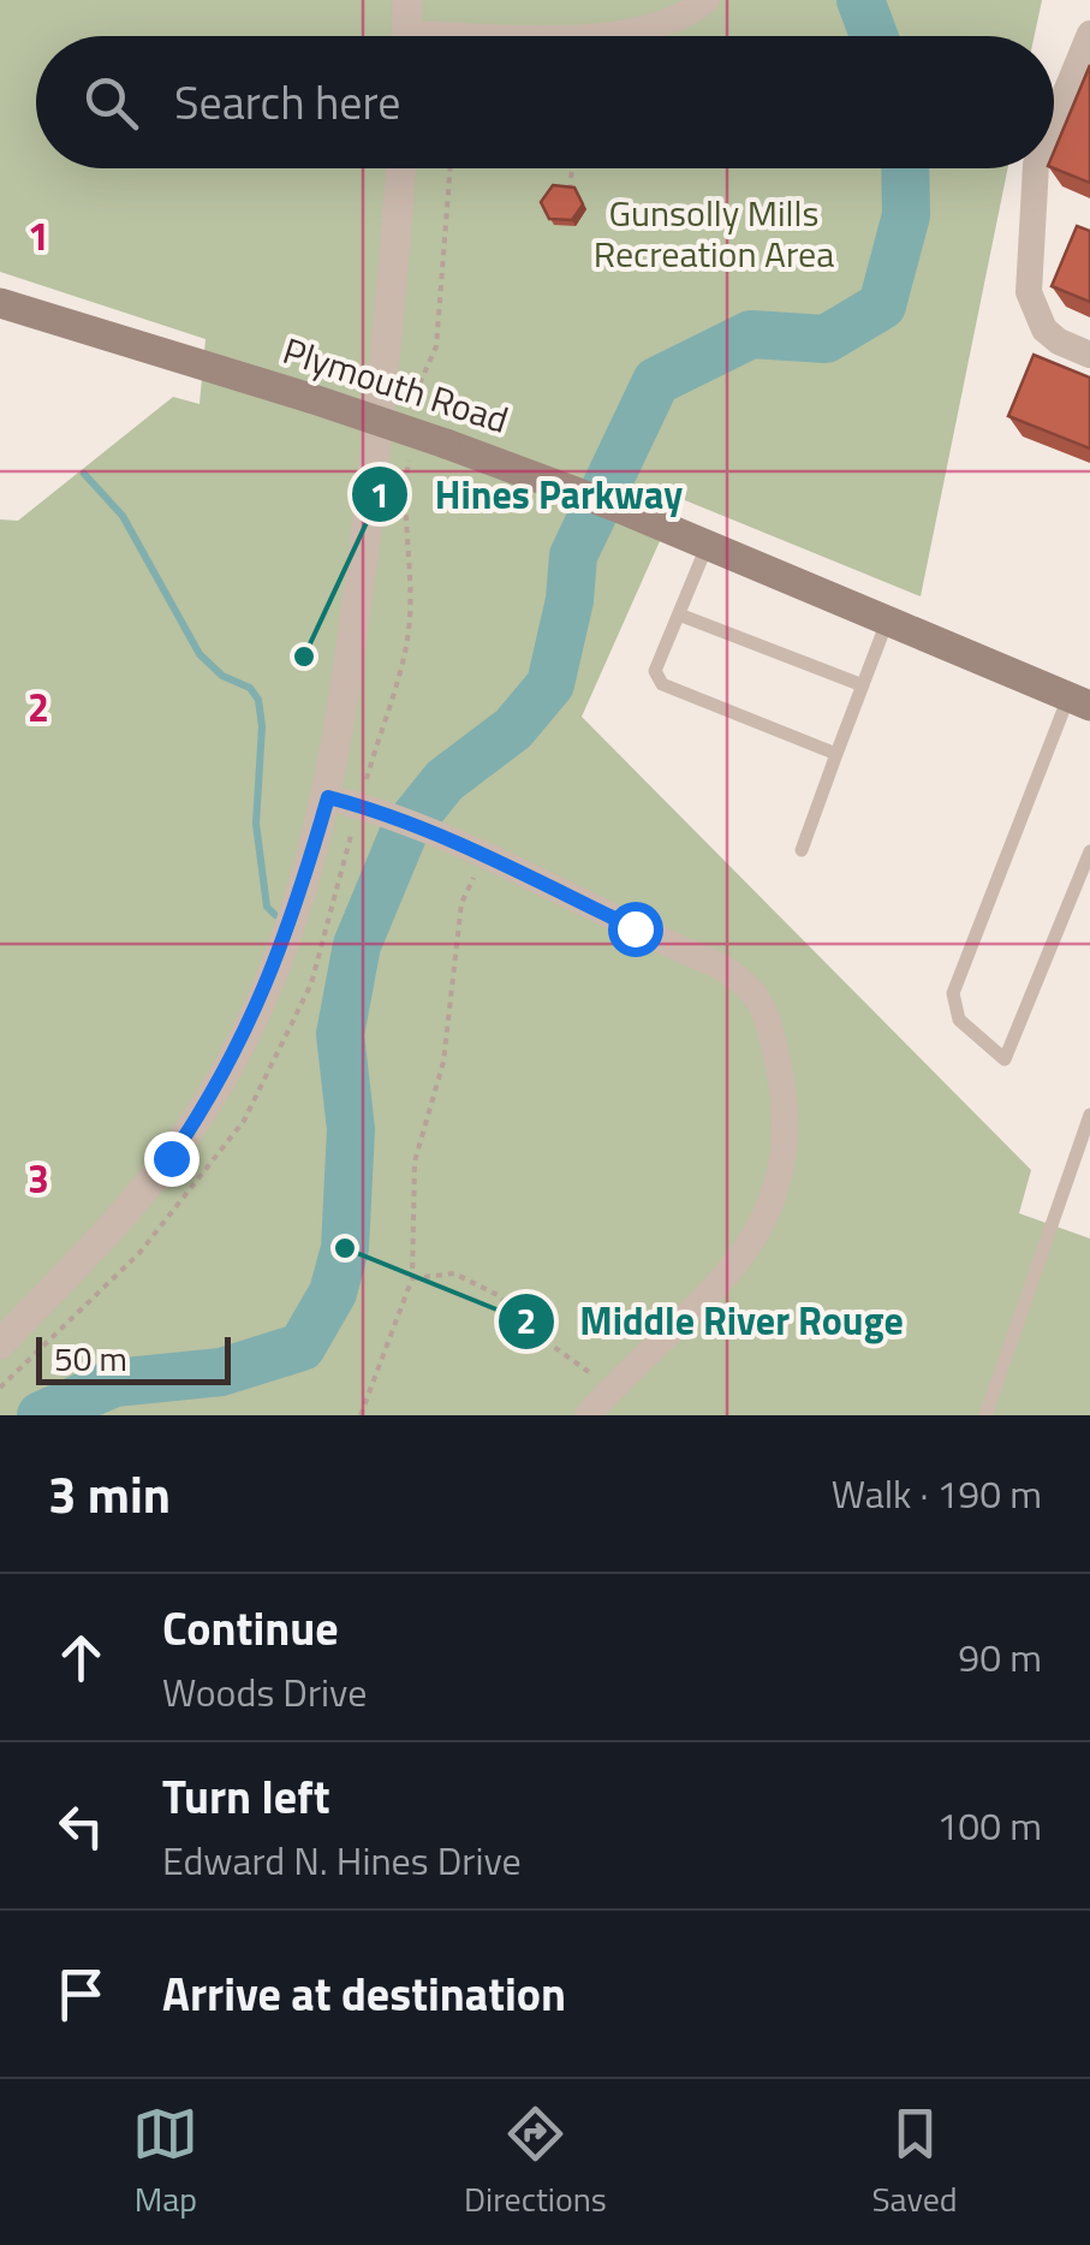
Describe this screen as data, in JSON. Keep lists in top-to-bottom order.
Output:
{
  "streets": {
    "main road": ["Plymouth Road"]
  },
  "parks": ["Gunsolly Mills Recreation Area"],
  "places": ["Hines Parkway", "Middle River Rouge"],
  "scale_bar": "50 m",
  "page": {
    "search": "Search here",
    "scale": "50 m",
    "heading": ["3 min", "Walk · 190 m"],
    "list": [
      ["Continue", "Woods Drive", "90 m"],
      ["Turn left", "Edward N. Hines Drive", "100 m"],
      "Arrive at destination"
    ],
    "nav": ["Map", "Directions", "Saved"]
  },
  "grid": {
    "rows": ["1", "2", "3"]
  }
}
